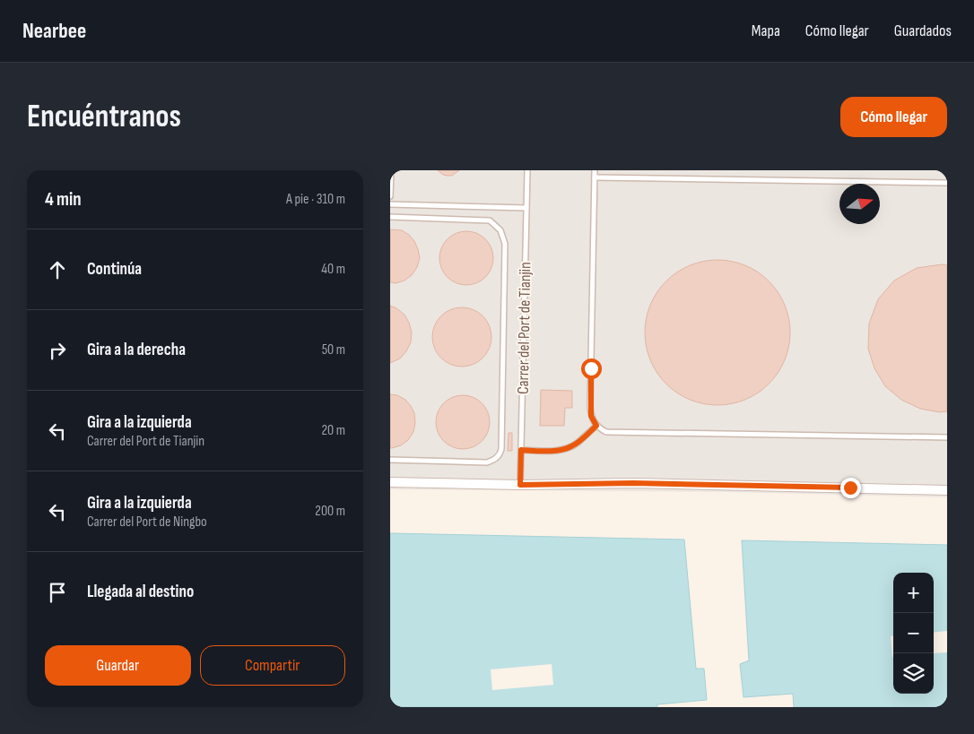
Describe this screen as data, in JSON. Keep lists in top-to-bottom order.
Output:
{
  "streets": {
    "lane": ["Carrer del Port de Tianjin"]
  },
  "north": "right",
  "page": {
    "header": "Nearbee",
    "nav": ["Mapa", "Cómo llegar", "Guardados"],
    "buttons": [
      "Cómo llegar",
      ["Guardar", "Compartir"]
    ],
    "title": "Encuéntranos",
    "heading": ["4 min", "A pie · 310 m"],
    "list": [
      ["Continúa", "40 m"],
      ["Gira a la derecha", "50 m"],
      ["Gira a la izquierda", "Carrer del Port de Tianjin", "20 m"],
      ["Gira a la izquierda", "Carrer del Port de Ningbo", "200 m"],
      "Llegada al destino"
    ],
    "map_buttons": ["+", "−"]
  }
}
